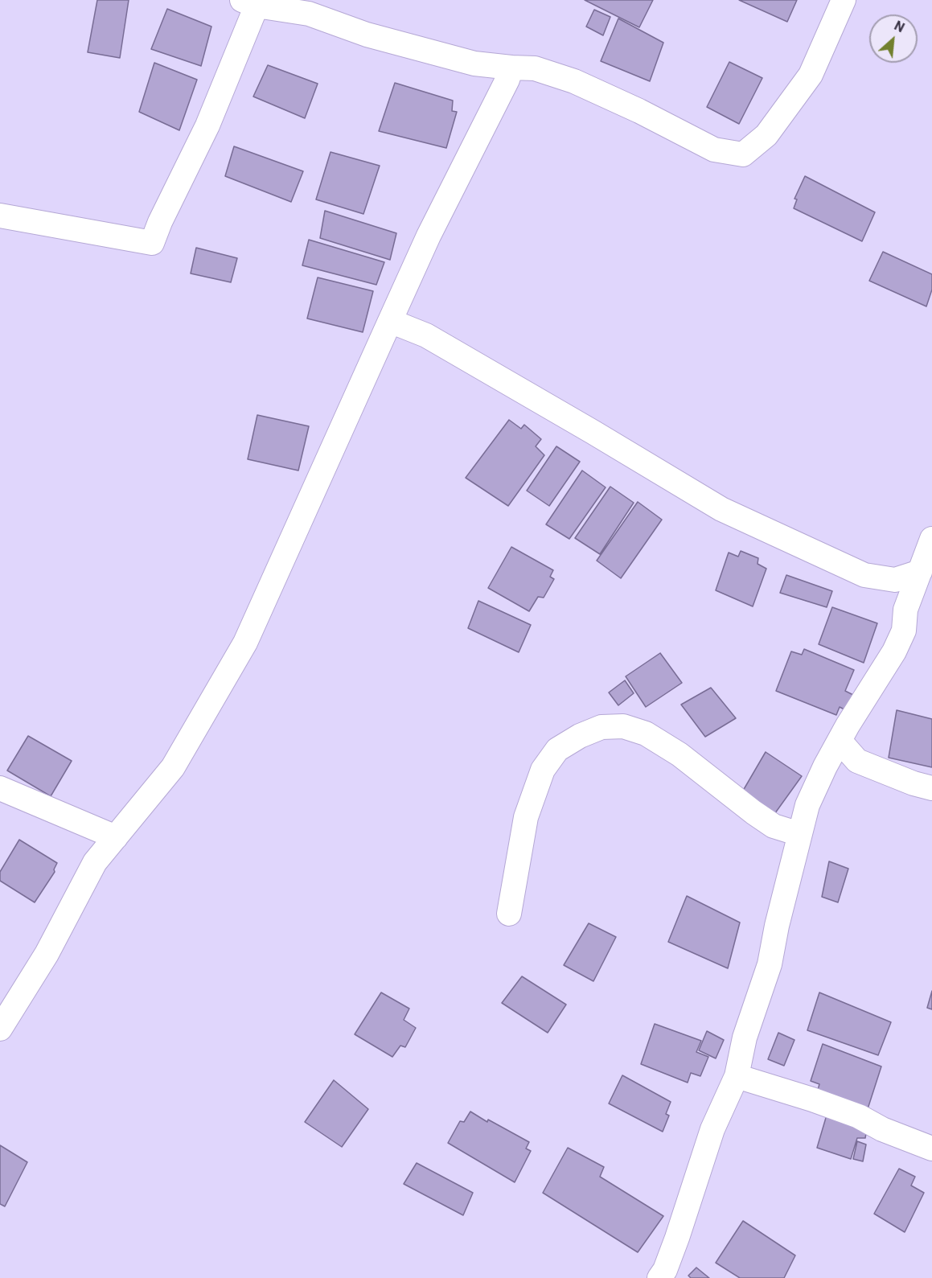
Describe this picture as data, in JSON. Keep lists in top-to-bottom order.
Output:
{
  "north": "top right"
}
